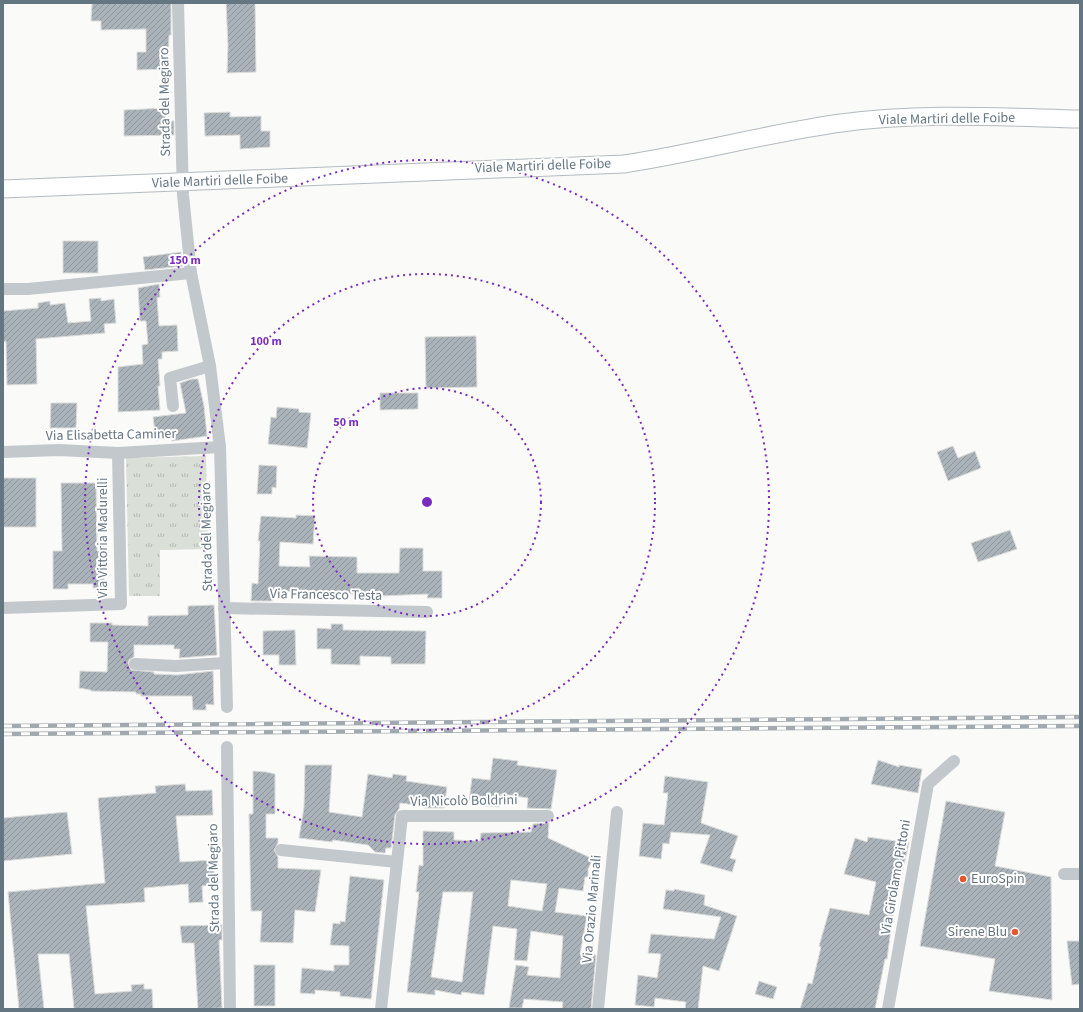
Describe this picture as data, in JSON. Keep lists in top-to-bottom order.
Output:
{
  "streets": {
    "street": [
      "Strada del Megiaro",
      "Viale Martiri delle Foibe",
      "Via Elisabetta Caminer",
      "Via Vittoria Madurelli",
      "Via Francesco Testa",
      "Via Nicolò Boldrini",
      "Via Girolamo Pittoni",
      "Via Orazio Marinali"
    ]
  },
  "crossings": [
    ["Strada del Megiaro", "Viale Martiri delle Foibe"],
    ["Strada del Megiaro", "Via Elisabetta Caminer"],
    ["Strada del Megiaro", "Via Francesco Testa"],
    ["Via Elisabetta Caminer", "Via Vittoria Madurelli"]
  ],
  "places": ["EuroSpin", "Sirene Blu"],
  "rings": ["150 m", "100 m", "50 m"]
}
